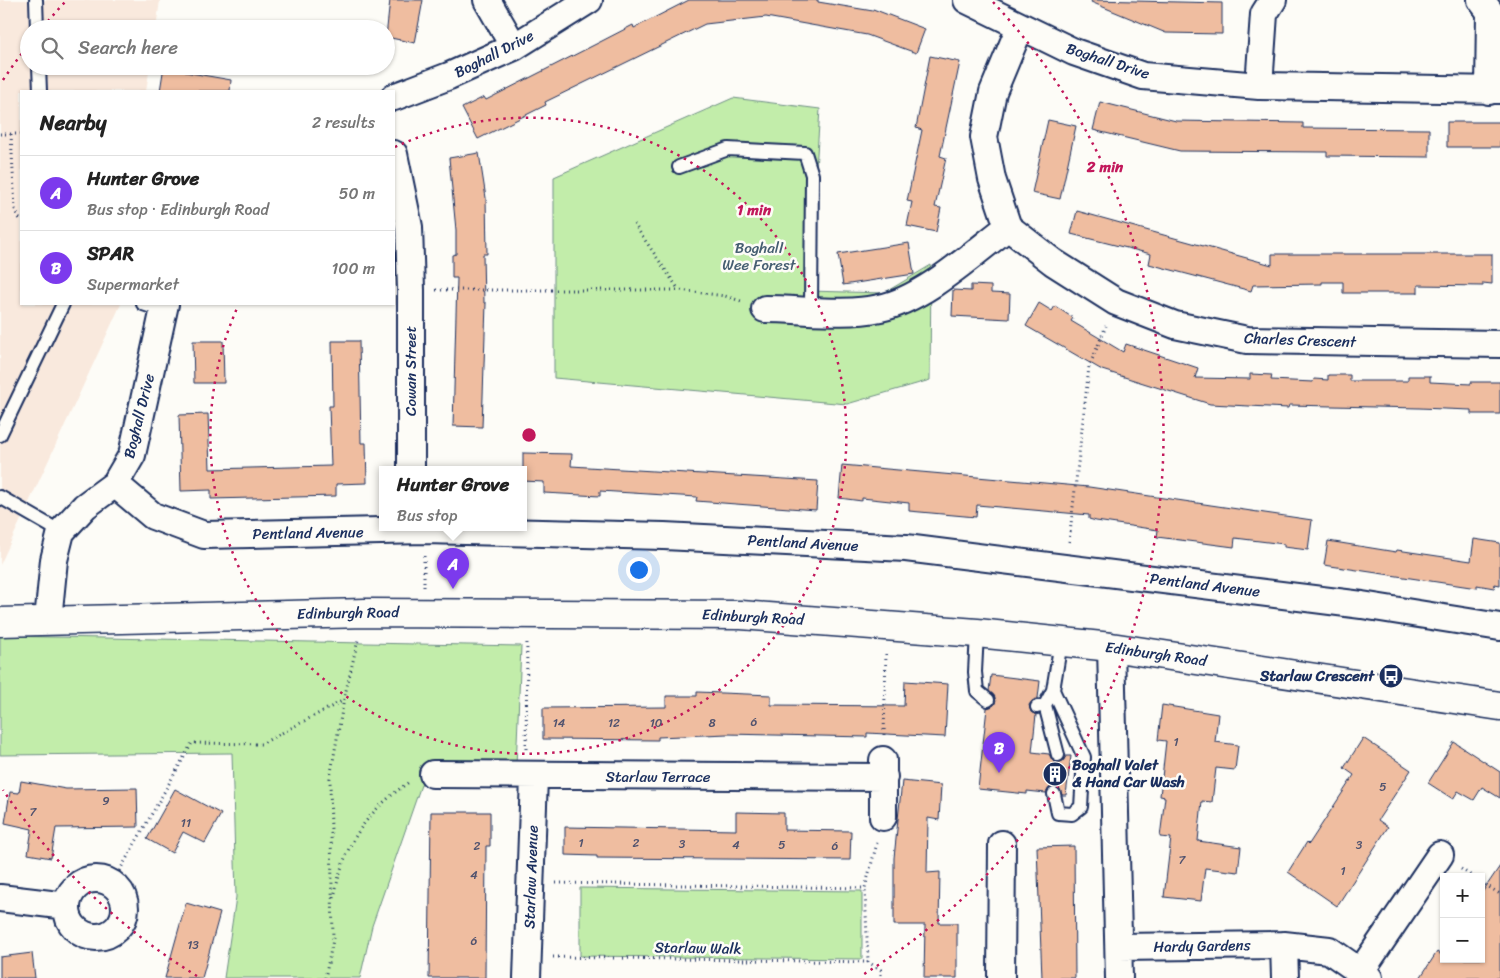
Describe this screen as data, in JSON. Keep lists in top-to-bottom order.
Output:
{
  "streets": {
    "main road": ["Edinburgh Road"],
    "street": [
      "Boghall Drive",
      "Charles Crescent",
      "Cowan Street",
      "Pentland Avenue",
      "Starlaw Terrace",
      "Starlaw Avenue",
      "Hardy Gardens"
    ],
    "path": ["Starlaw Walk"]
  },
  "crossings": [
    ["Boghall Drive", "Pentland Avenue"],
    ["Boghall Drive", "Edinburgh Road"],
    ["Starlaw Terrace", "Starlaw Avenue"],
    ["Starlaw Avenue", "Starlaw Walk"]
  ],
  "parks": ["Boghall Wee Forest"],
  "places": {
    "bus stop": ["Starlaw Crescent"],
    "building": ["Boghall Valet & Hand Car Wash"]
  },
  "house_numbers": [
    "6",
    "14",
    "12",
    "10",
    "8",
    "1",
    "5",
    "9",
    "7",
    "11",
    "1",
    "2",
    "3",
    "4",
    "5",
    "3",
    "2",
    "6",
    "7",
    "1",
    "4",
    "6",
    "13"
  ],
  "page": {
    "search": "Search here",
    "heading": ["Nearby", "2 results"],
    "list": [
      {
        "mark": "A",
        "name": "Hunter Grove",
        "note": "Bus stop · Edinburgh Road",
        "value": "50 m"
      },
      {
        "mark": "B",
        "name": "SPAR",
        "note": "Supermarket",
        "value": "100 m"
      }
    ],
    "popup": ["Hunter Grove", "Bus stop"],
    "pins": ["A", "B"],
    "map_buttons": ["+", "−"]
  },
  "rings": ["2 min", "1 min"]
}
